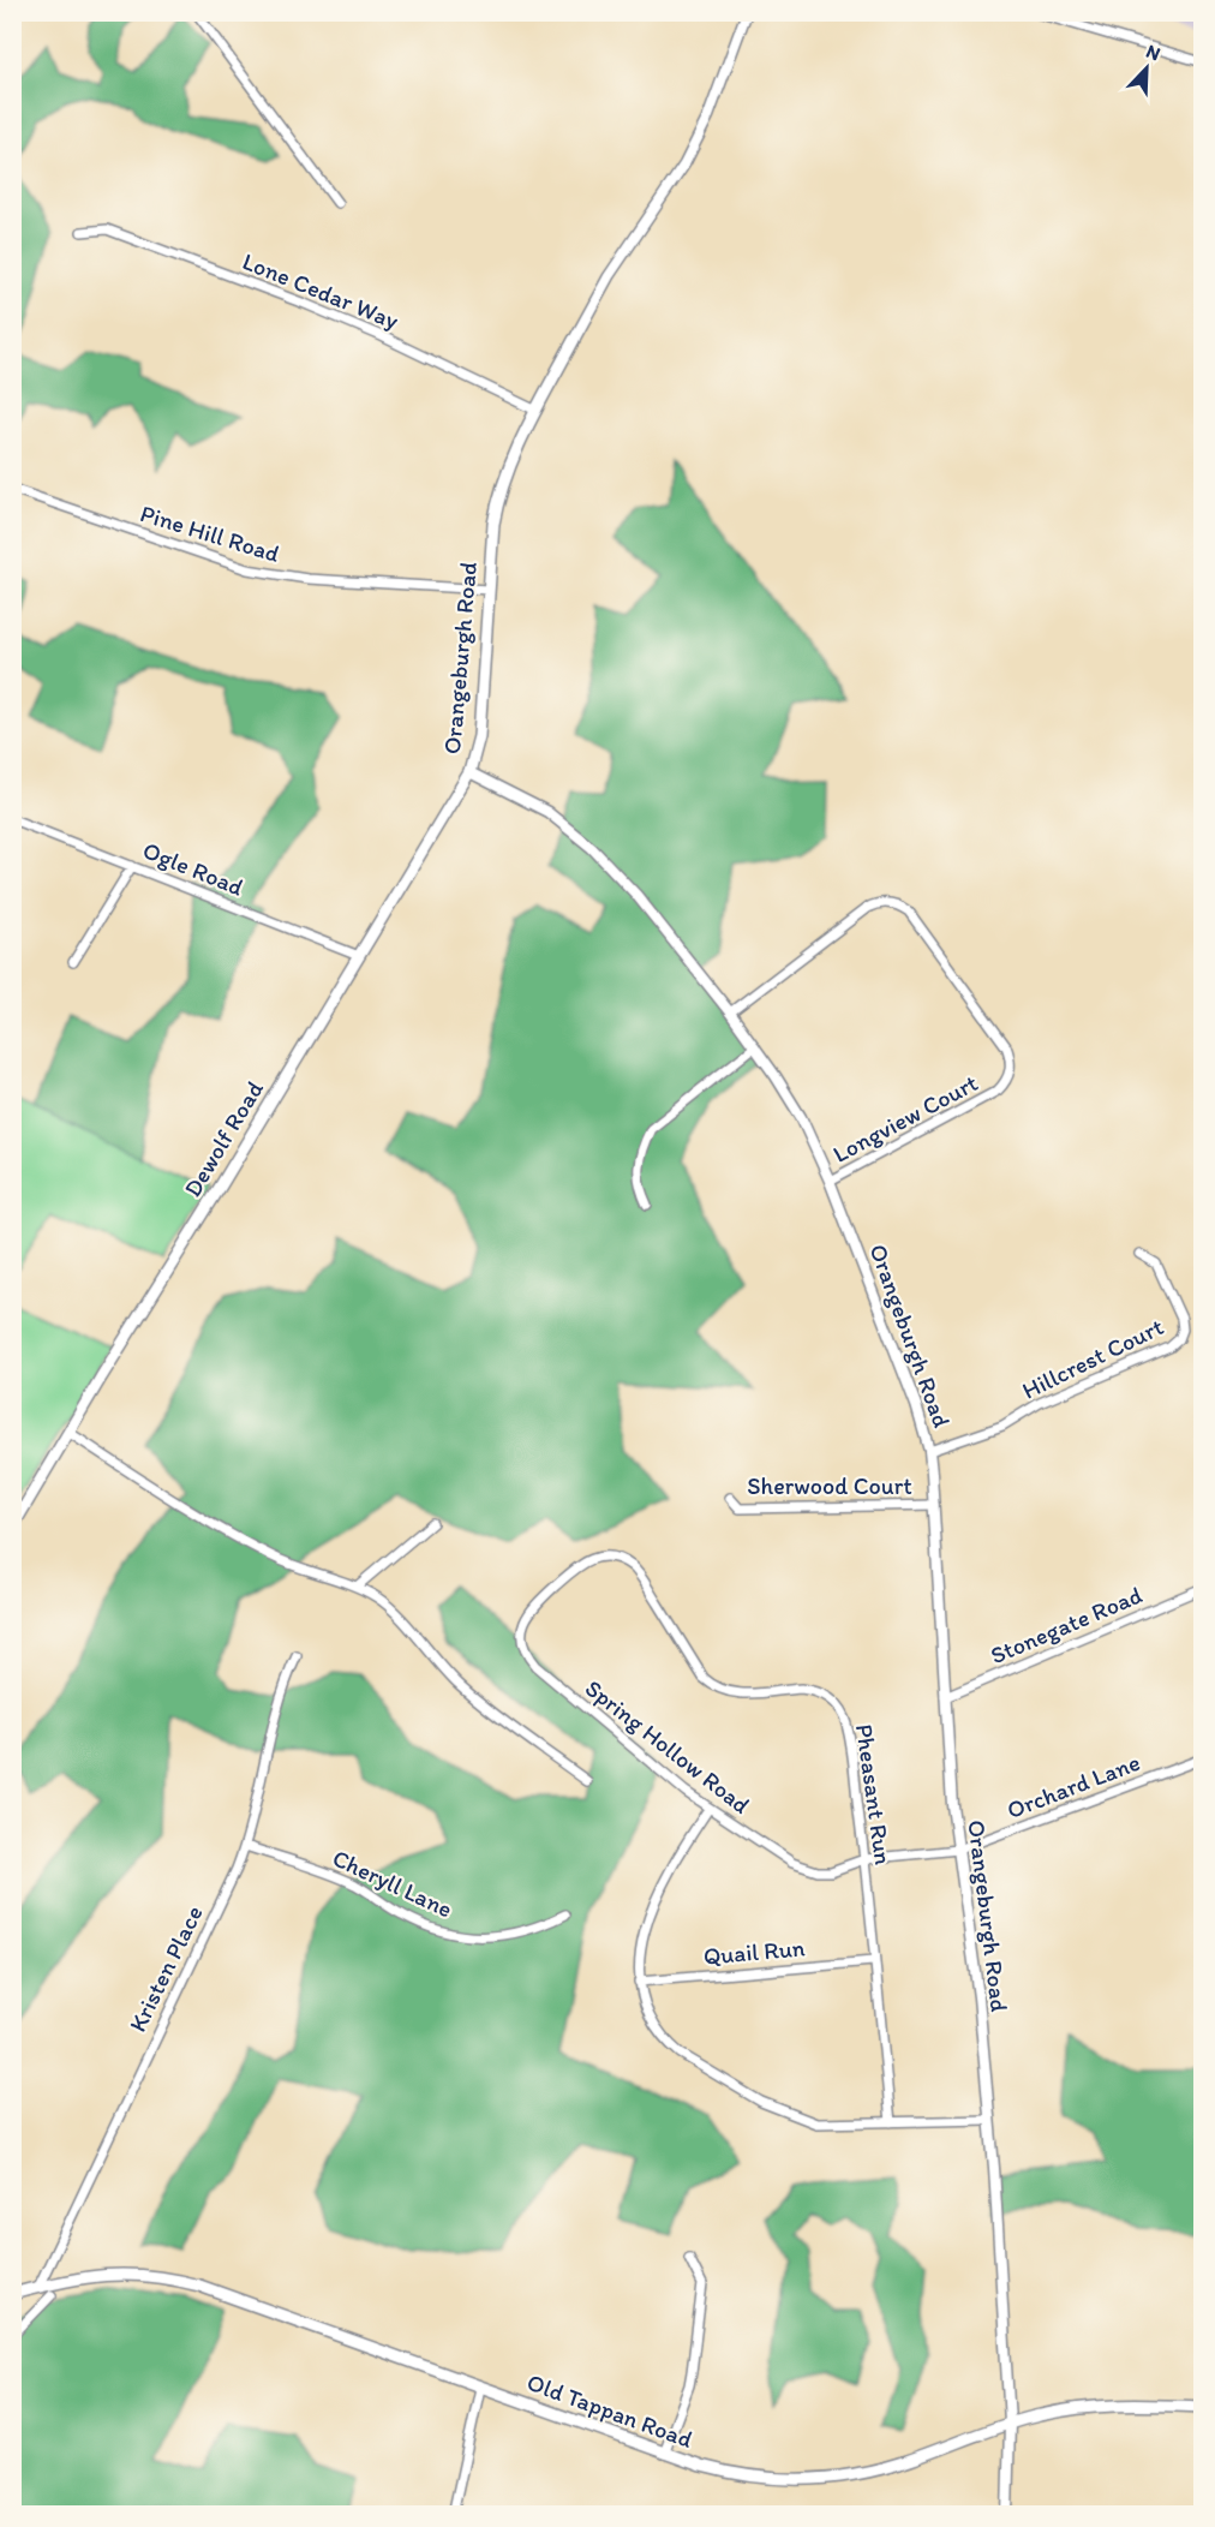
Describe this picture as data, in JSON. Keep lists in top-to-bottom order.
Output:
{
  "streets": {
    "main road": ["Orangeburgh Road", "Dewolf Road", "Old Tappan Road"],
    "street": [
      "Lone Cedar Way",
      "Pine Hill Road",
      "Ogle Road",
      "Longview Court",
      "Hillcrest Court",
      "Sherwood Court",
      "Stonegate Road",
      "Spring Hollow Road",
      "Orchard Lane",
      "Pheasant Run",
      "Cheryll Lane",
      "Quail Run",
      "Kristen Place"
    ]
  },
  "crossings": [
    ["Lone Cedar Way", "Orangeburgh Road"],
    ["Pine Hill Road", "Orangeburgh Road"],
    ["Orangeburgh Road", "Longview Court"],
    ["Orangeburgh Road", "Dewolf Road"],
    ["Orangeburgh Road", "Hillcrest Court"],
    ["Orangeburgh Road", "Sherwood Court"],
    ["Orangeburgh Road", "Stonegate Road"],
    ["Orangeburgh Road", "Spring Hollow Road"],
    ["Orangeburgh Road", "Orchard Lane"],
    ["Orangeburgh Road", "Old Tappan Road"],
    ["Ogle Road", "Dewolf Road"],
    ["Spring Hollow Road", "Orchard Lane"],
    ["Spring Hollow Road", "Pheasant Run"],
    ["Pheasant Run", "Quail Run"],
    ["Cheryll Lane", "Kristen Place"],
    ["Kristen Place", "Old Tappan Road"]
  ],
  "north": "top right"
}
